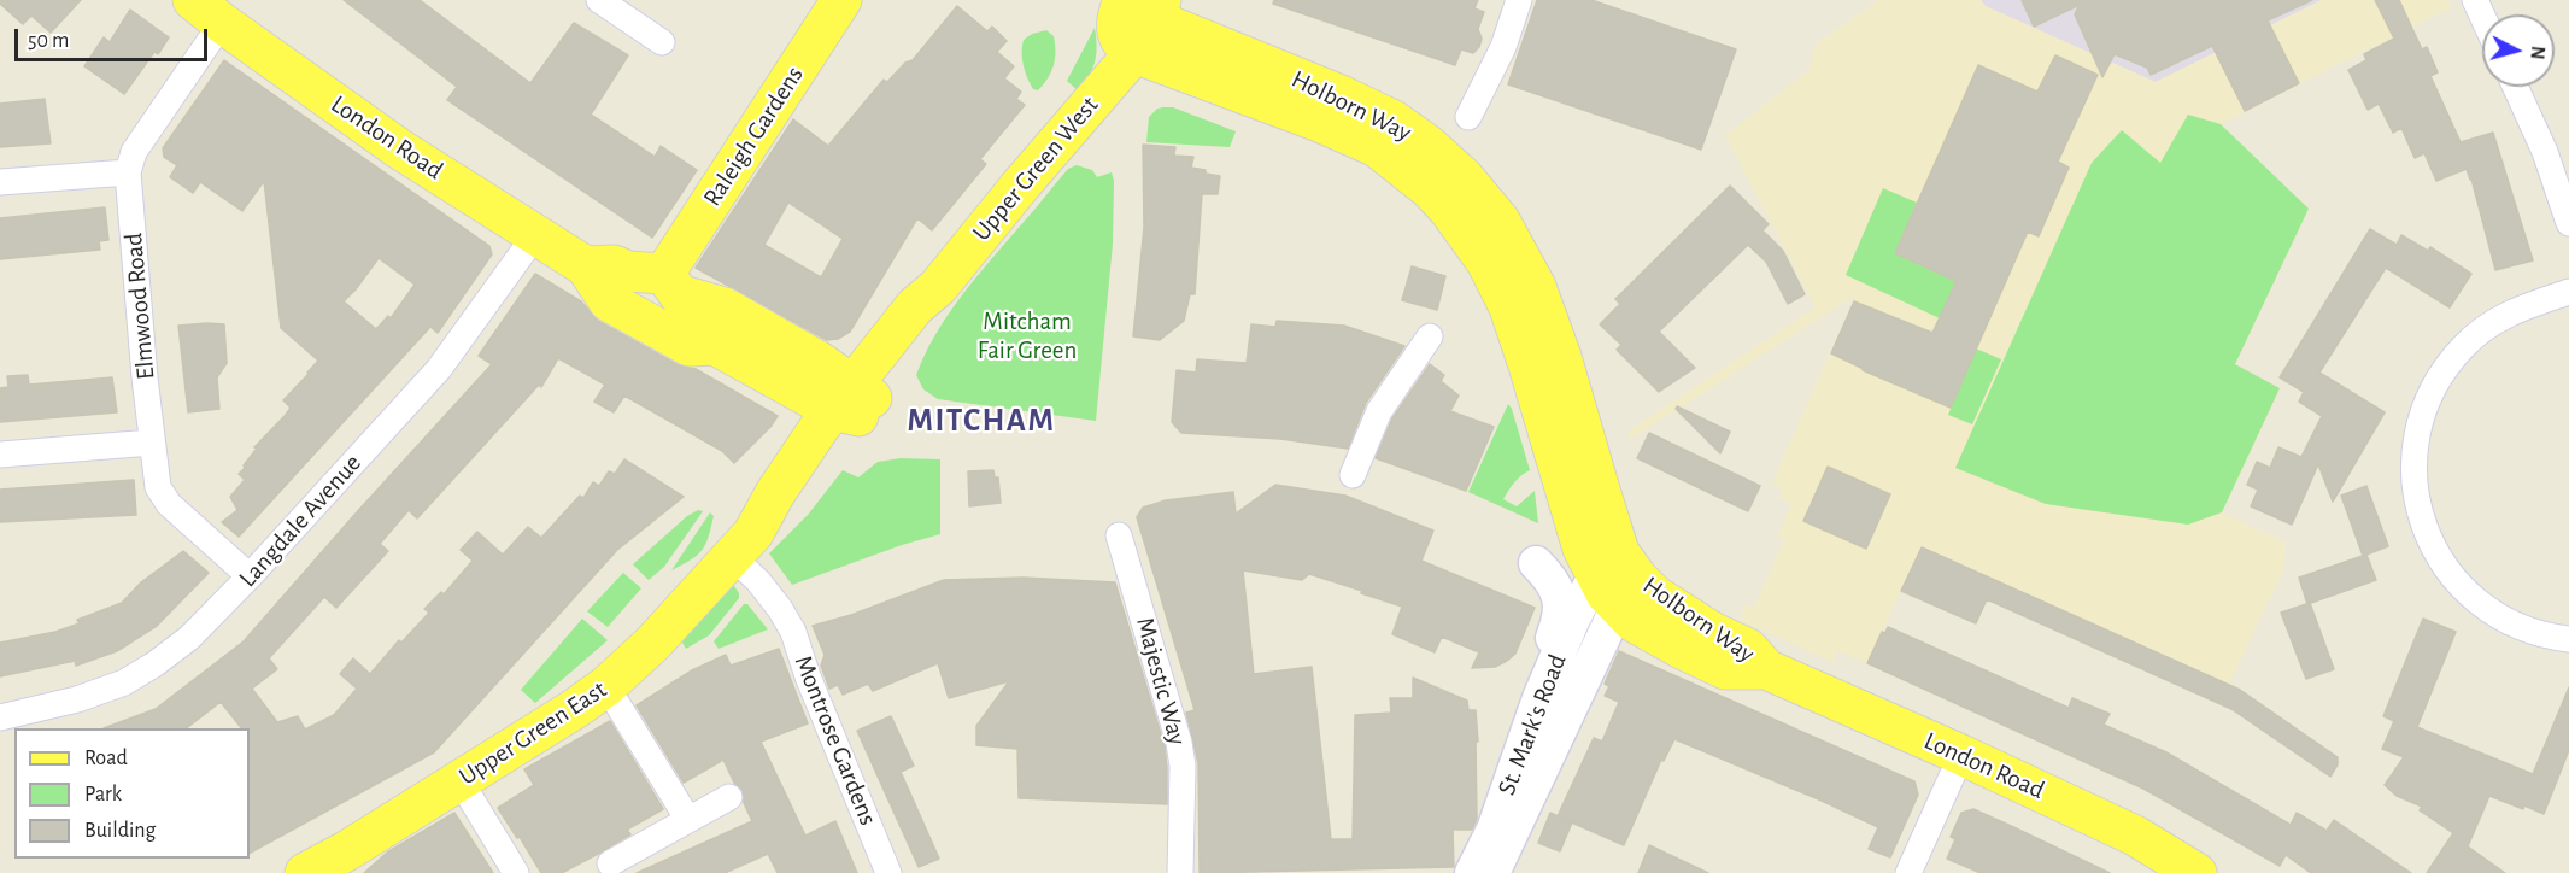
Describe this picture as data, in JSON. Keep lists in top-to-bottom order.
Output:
{
  "streets": {
    "main road": [
      "Holborn Way",
      "Raleigh Gardens",
      "London Road",
      "Upper Green West",
      "Upper Green East"
    ],
    "street": [
      "Elmwood Road",
      "Langdale Avenue",
      "Majestic Way",
      "St. Mark's Road",
      "Montrose Gardens"
    ]
  },
  "crossings": [
    ["Holborn Way", "London Road"],
    ["Holborn Way", "Upper Green West"],
    ["Holborn Way", "St. Mark's Road"],
    ["Raleigh Gardens", "London Road"],
    ["London Road", "Upper Green West"],
    ["London Road", "Elmwood Road"],
    ["London Road", "Langdale Avenue"],
    ["London Road", "Upper Green East"],
    ["Upper Green West", "Upper Green East"],
    ["Elmwood Road", "Langdale Avenue"],
    ["Upper Green East", "Montrose Gardens"]
  ],
  "districts": ["MITCHAM"],
  "parks": ["Mitcham Fair Green"],
  "legend": ["Road", "Park", "Building"],
  "scale_bar": "50 m",
  "north": "right"
}
